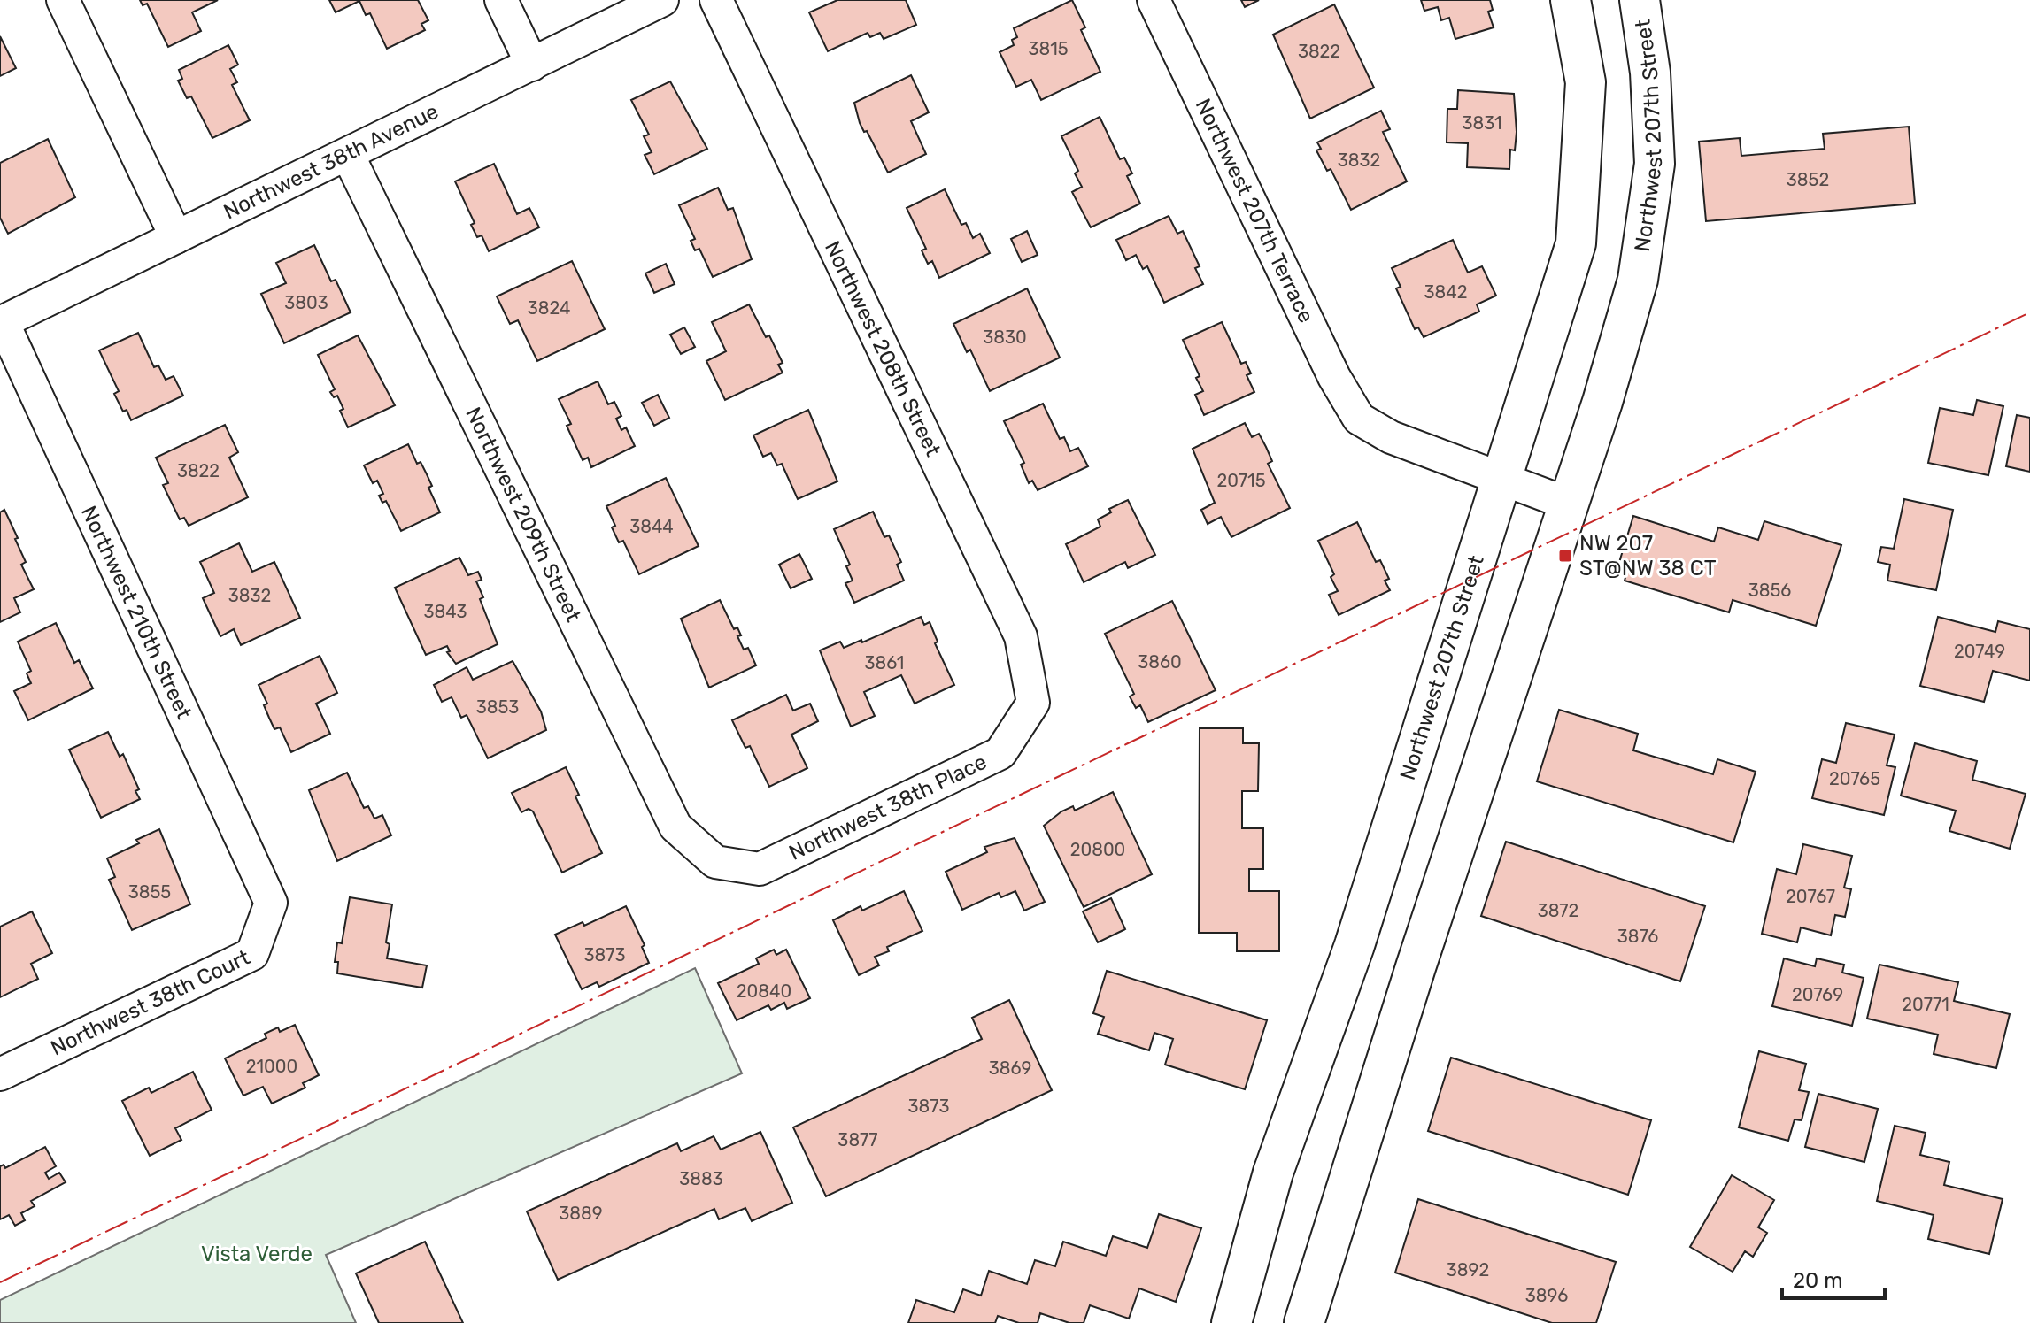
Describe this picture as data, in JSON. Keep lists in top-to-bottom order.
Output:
{
  "streets": {
    "street": [
      "Northwest 207th Street",
      "Northwest 38th Avenue",
      "Northwest 207th Terrace",
      "Northwest 208th Street",
      "Northwest 209th Street",
      "Northwest 210th Street",
      "Northwest 38th Place",
      "Northwest 38th Court"
    ]
  },
  "crossings": [
    ["Northwest 207th Street", "Northwest 207th Terrace"],
    ["Northwest 38th Avenue", "Northwest 209th Street"],
    ["Northwest 38th Avenue", "Northwest 210th Street"],
    ["Northwest 208th Street", "Northwest 38th Place"],
    ["Northwest 209th Street", "Northwest 38th Place"],
    ["Northwest 210th Street", "Northwest 38th Court"]
  ],
  "parks": ["Vista Verde"],
  "places": {
    "transit": ["NW 207 ST@NW 38 CT"]
  },
  "house_numbers": [
    "3815",
    "3822",
    "3831",
    "3832",
    "3852",
    "3842",
    "3803",
    "3824",
    "3830",
    "3822",
    "20715",
    "3844",
    "3856",
    "3832",
    "3843",
    "20749",
    "3860",
    "3861",
    "3853",
    "20765",
    "20800",
    "3855",
    "20767",
    "3872",
    "3876",
    "3873",
    "20840",
    "20769",
    "20771",
    "21000",
    "3869",
    "3873",
    "3877",
    "3883",
    "3889",
    "3892",
    "3896"
  ],
  "scale_bar": "20 m"
}
